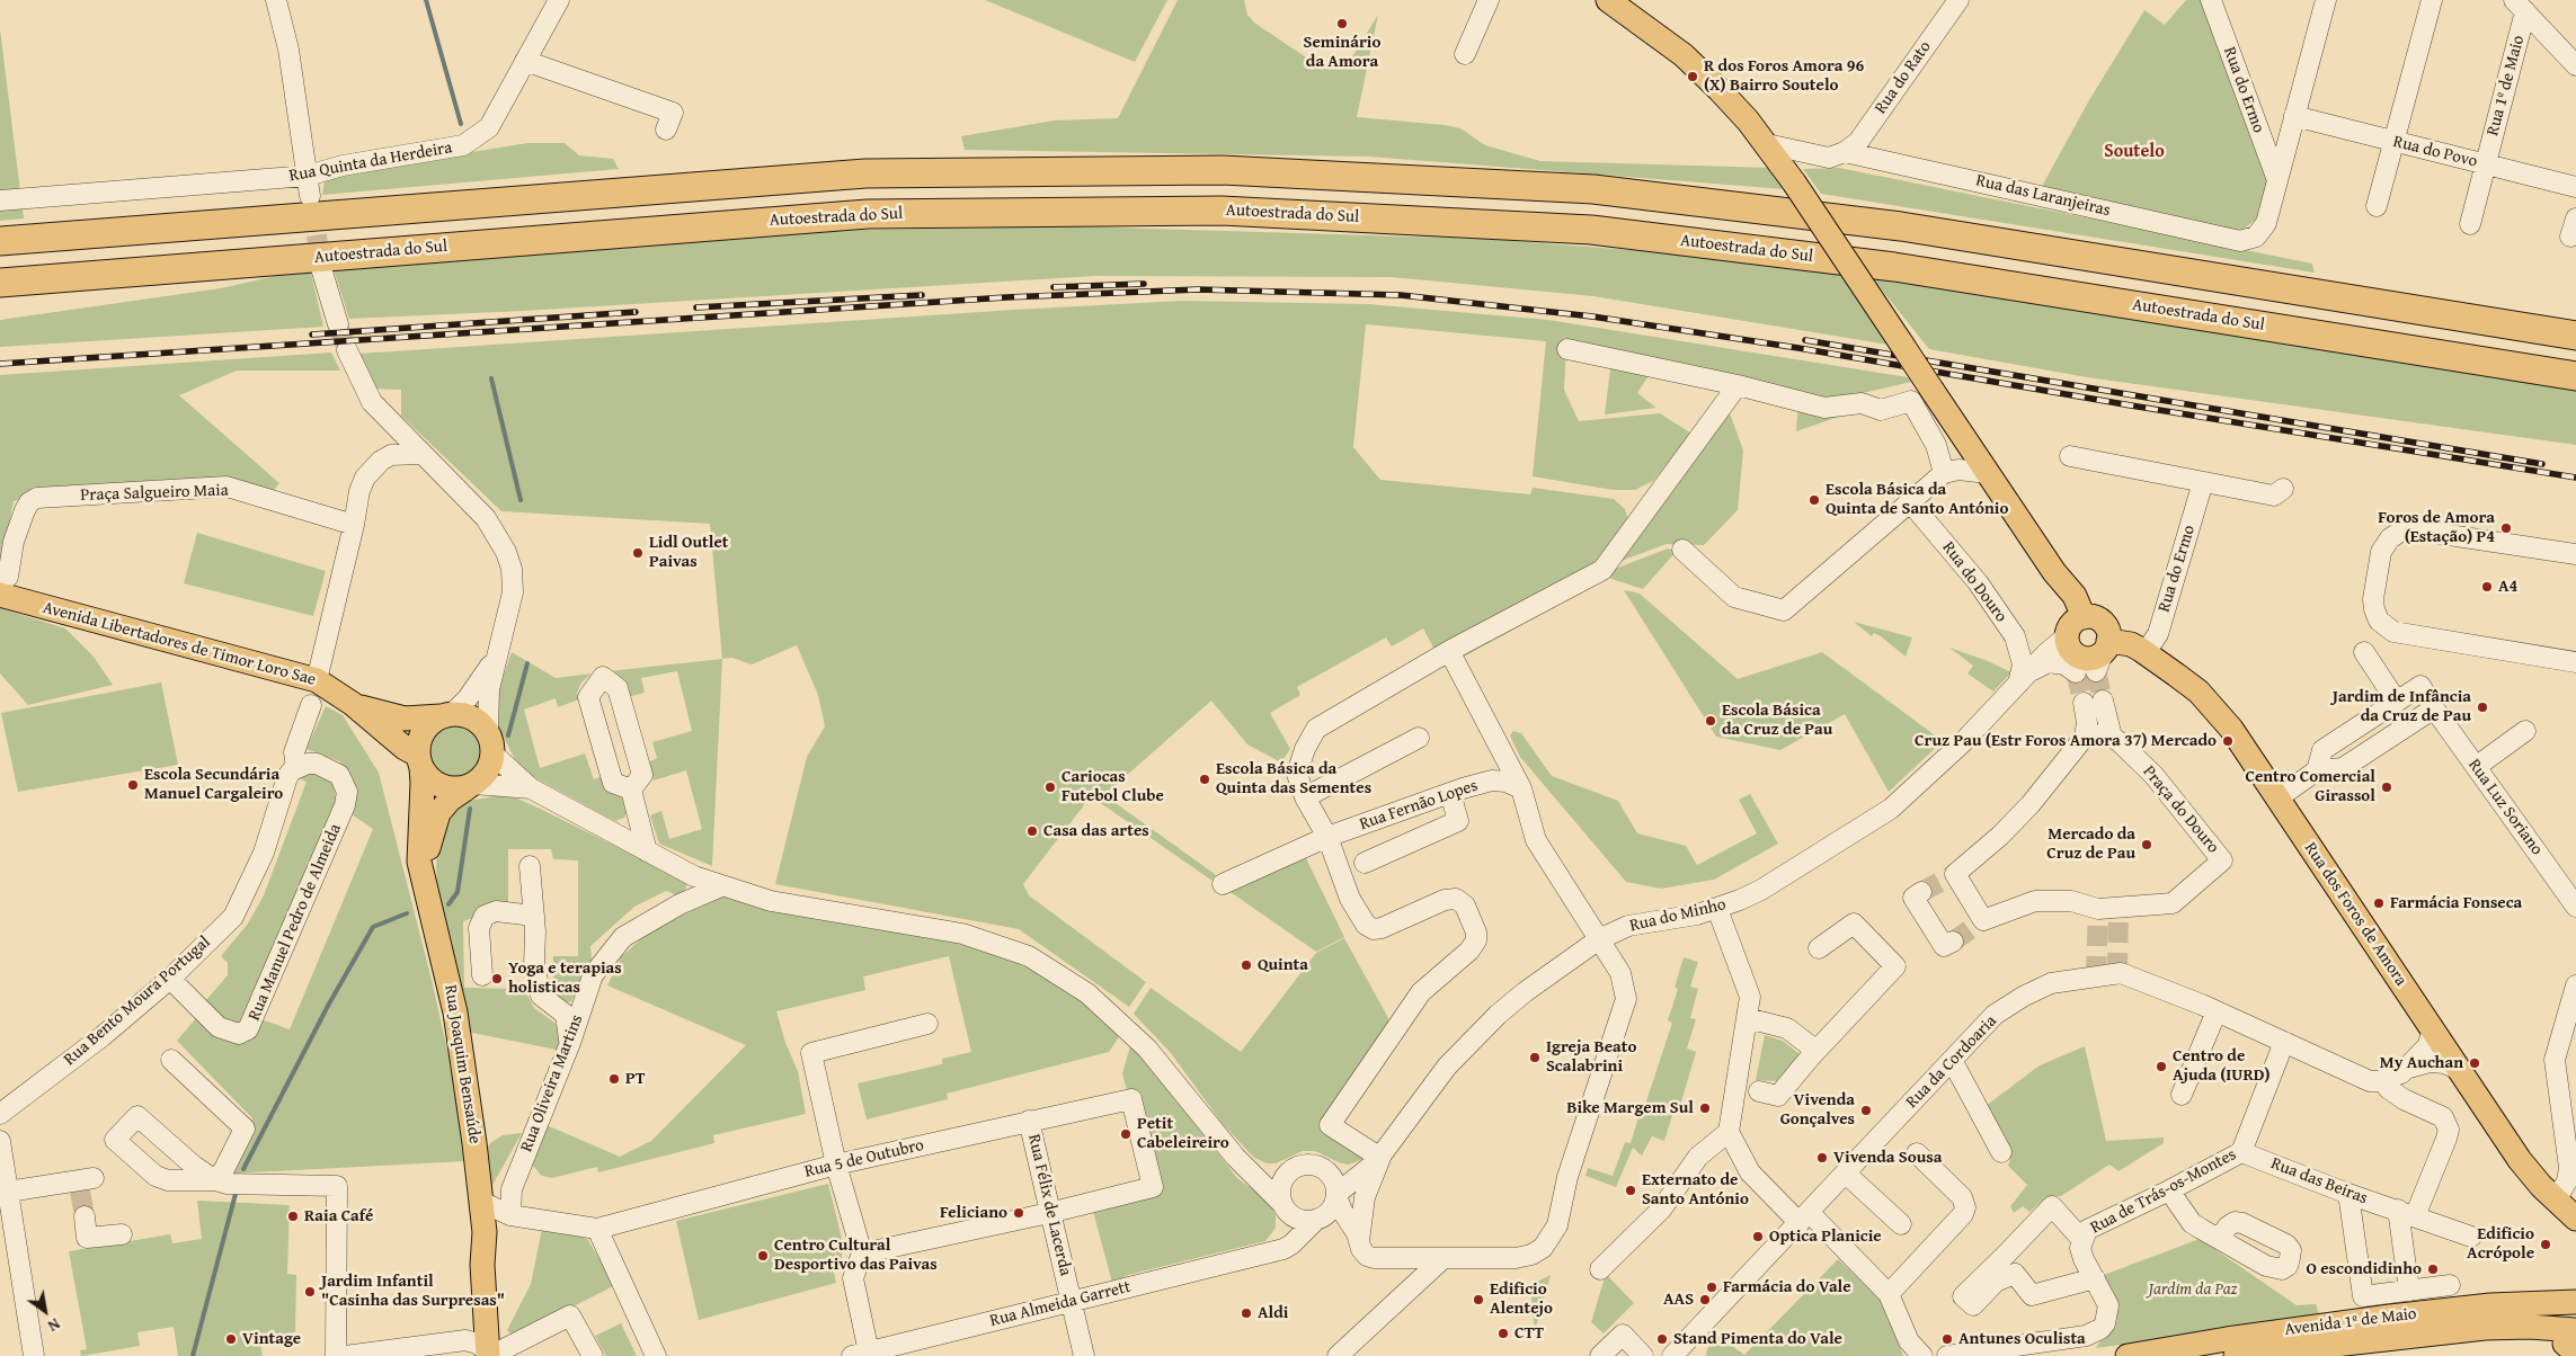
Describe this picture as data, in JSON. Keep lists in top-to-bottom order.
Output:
{
  "streets": {
    "highway": ["Autoestrada do Sul"],
    "main road": [
      "Avenida Libertadores de Timor Loro Sae",
      "Rua dos Foros de Amora",
      "Rua Joaquim Bensaúde",
      "Avenida 1º de Maio"
    ],
    "street": [
      "Rua do Rato",
      "Rua 1º de Maio",
      "Rua do Ermo",
      "Rua do Povo",
      "Rua Quinta da Herdeira",
      "Rua das Laranjeiras",
      "Praça Salgueiro Maia",
      "Rua do Douro",
      "Rua Fernão Lopes",
      "Rua Luz Soriano",
      "Praça do Douro",
      "Rua do Minho",
      "Rua Manuel Pedro de Almeida",
      "Rua Bento Moura Portugal",
      "Rua da Cordoaria",
      "Rua Oliveira Martins",
      "Rua 5 de Outubro",
      "Rua das Beiras",
      "Rua de Trás-os-Montes",
      "Rua Félix de Lacerda",
      "Rua Almeida Garrett"
    ]
  },
  "crossings": [
    ["Rua do Rato", "Rua das Laranjeiras"],
    ["Rua 1º de Maio", "Rua do Povo"],
    ["Rua do Ermo", "Rua das Laranjeiras"],
    ["Rua do Ermo", "Rua dos Foros de Amora"],
    ["Praça Salgueiro Maia", "Avenida Libertadores de Timor Loro Sae"],
    ["Avenida Libertadores de Timor Loro Sae", "Rua Joaquim Bensaúde"],
    ["Rua dos Foros de Amora", "Rua do Minho"],
    ["Rua do Minho", "Rua Almeida Garrett"],
    ["Rua Manuel Pedro de Almeida", "Rua Bento Moura Portugal"],
    ["Rua da Cordoaria", "Rua de Trás-os-Montes"],
    ["Rua Oliveira Martins", "Rua 5 de Outubro"],
    ["Rua 5 de Outubro", "Rua Félix de Lacerda"],
    ["Rua das Beiras", "Rua de Trás-os-Montes"],
    ["Rua Félix de Lacerda", "Rua Almeida Garrett"]
  ],
  "districts": ["Soutelo"],
  "parks": ["Jardim da Paz"],
  "places": [
    "Seminário da Amora",
    "R dos Foros Amora 96 (X) Bairro Soutelo",
    "Escola Básica da Quinta de Santo António",
    "Foros de Amora (Estação) P4",
    "Lidl Outlet Paivas",
    "A4",
    "Jardim de Infância da Cruz de Pau",
    "Escola Básica da Cruz de Pau",
    "Cruz Pau (Estr Foros Amora 37) Mercado",
    "Escola Básica da Quinta das Sementes",
    "Escola Secundária Manuel Cargaleiro",
    "Cariocas Futebol Clube",
    "Centro Comercial Girassol",
    "Casa das artes",
    "Mercado da Cruz de Pau",
    "Farmácia Fonseca",
    "Quinta",
    "Yoga e terapias holisticas",
    "Igreja Beato Scalabrini",
    "My Auchan",
    "Centro de Ajuda (IURD)",
    "PT",
    "Bike Margem Sul",
    "Vivenda Gonçalves",
    "Petit Cabeleireiro",
    "Vivenda Sousa",
    "Externato de Santo António",
    "Feliciano",
    "Raia Café",
    "Optica Planicie",
    "Edificio Acrópole",
    "Centro Cultural Desportivo das Paivas",
    "O escondidinho",
    "Farmácia do Vale",
    "Jardim Infantil \"Casinha das Surpresas\"",
    "Edificio Alentejo",
    "AAS",
    "Aldi",
    "CTT",
    "Vintage",
    "Stand Pimenta do Vale",
    "Antunes Oculista"
  ],
  "north": "bottom right"
}
